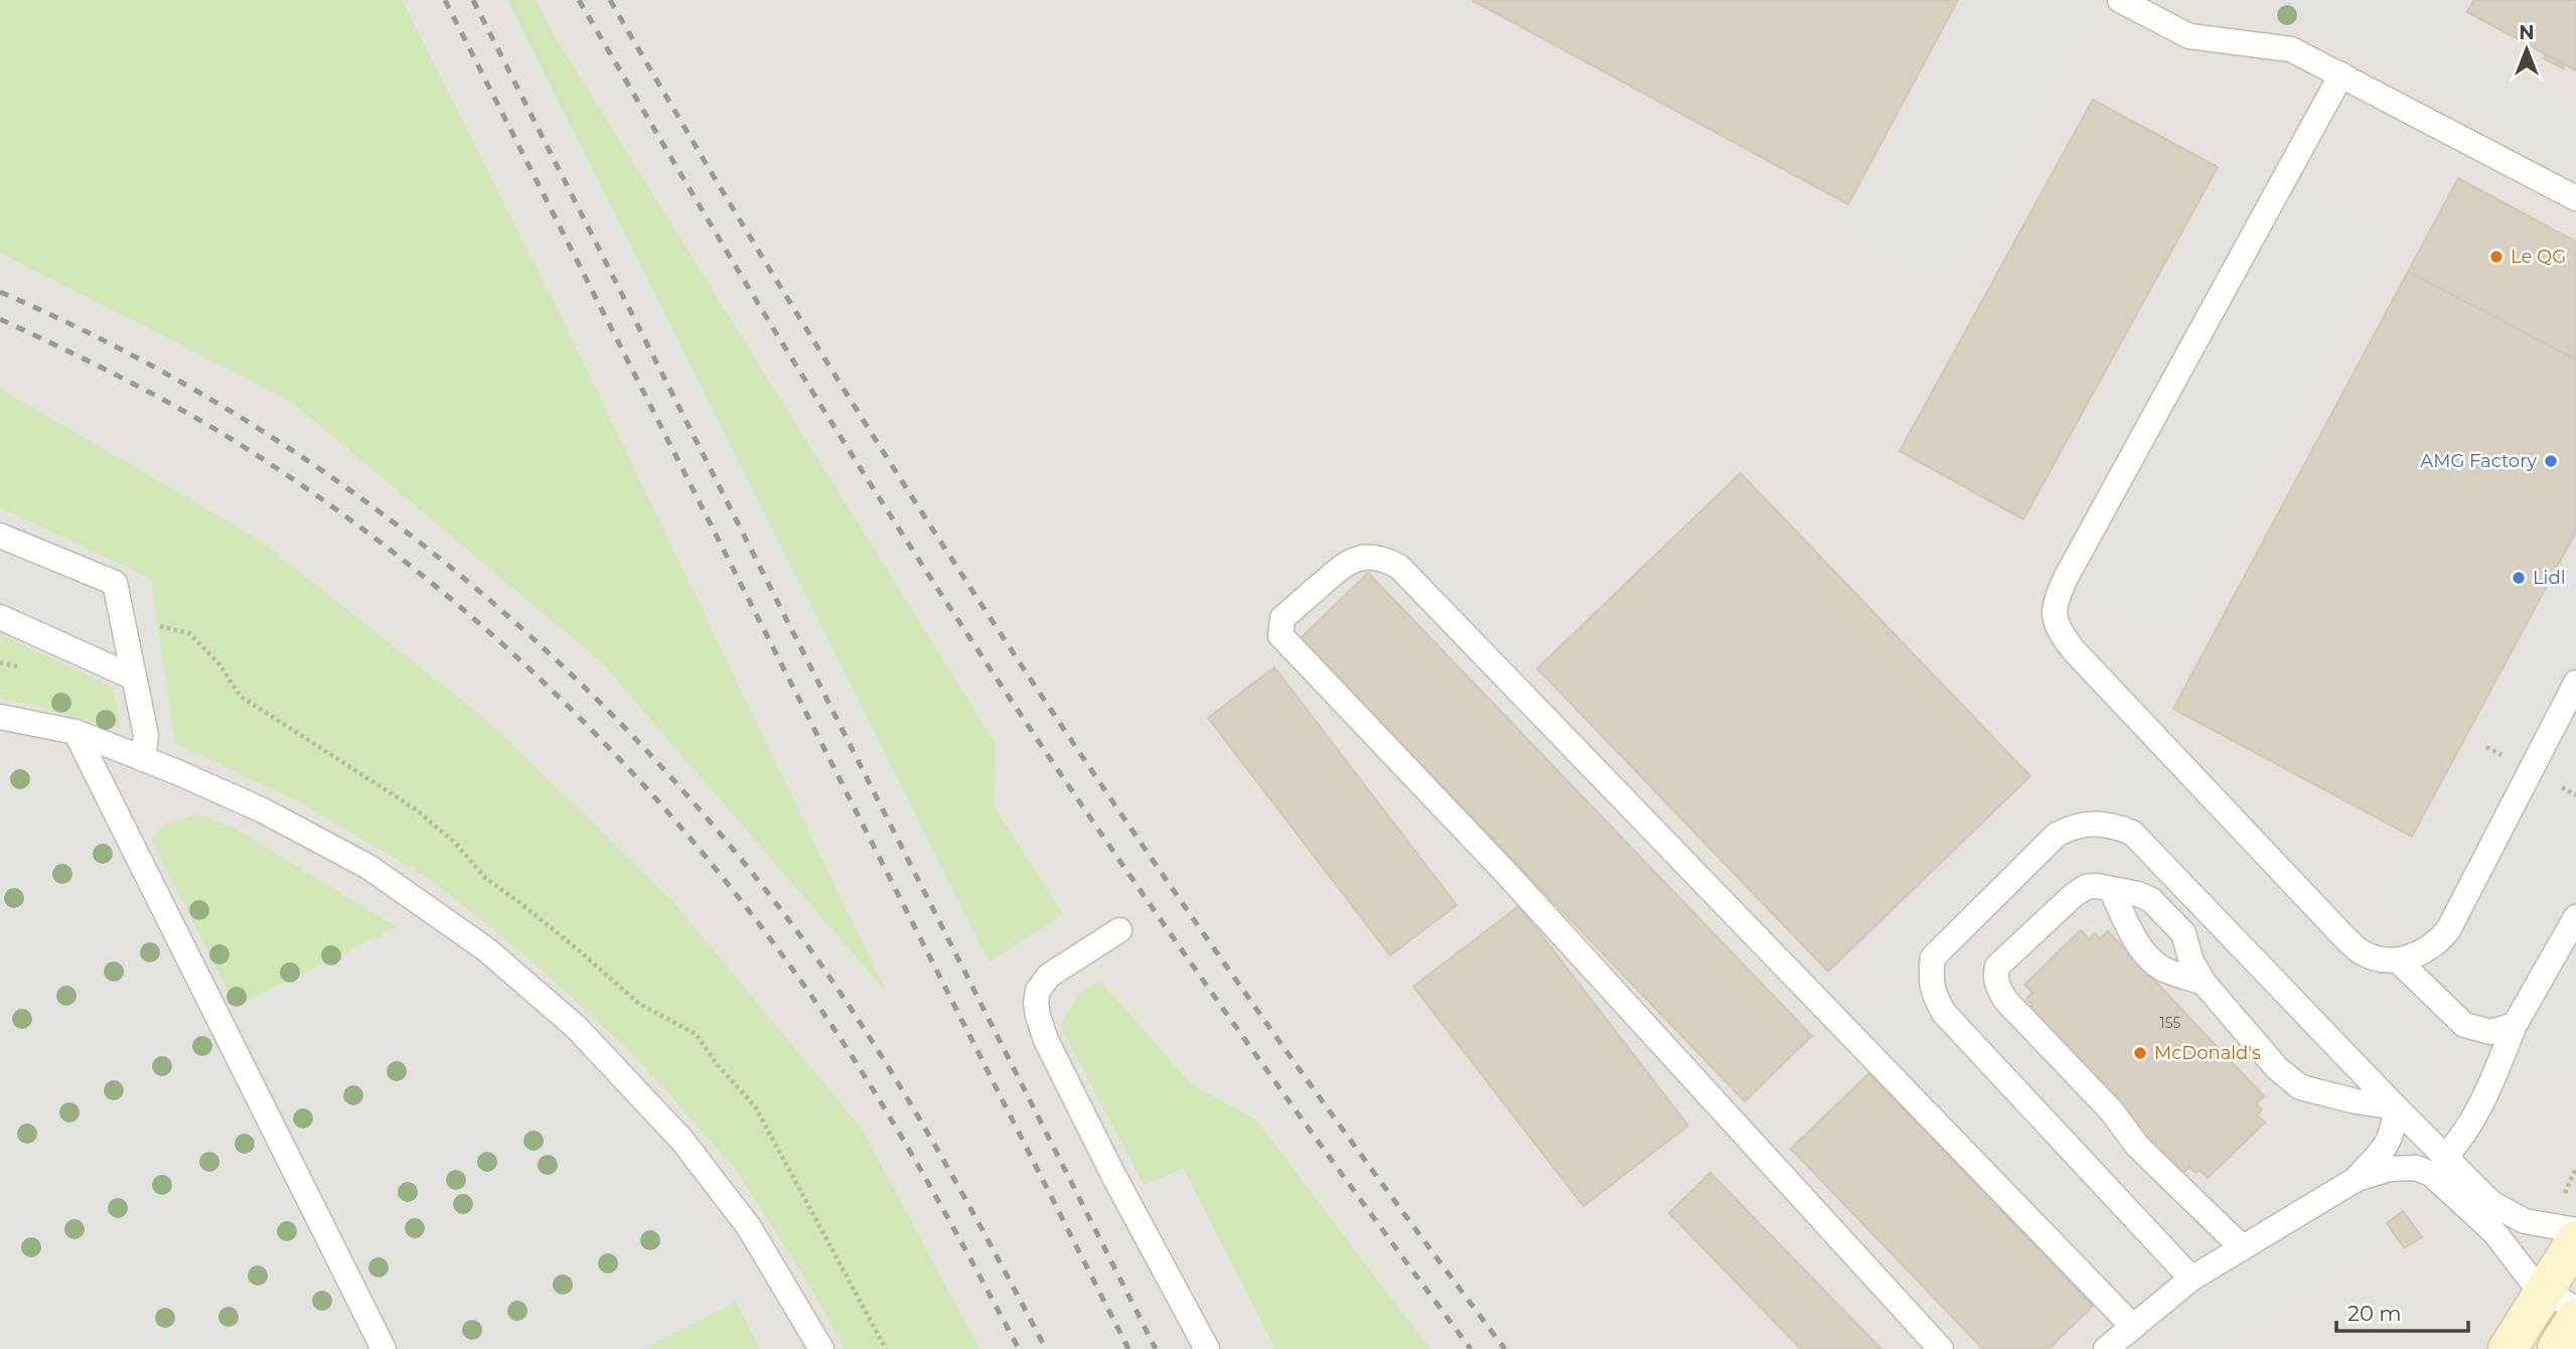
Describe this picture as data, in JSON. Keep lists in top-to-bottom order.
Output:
{
  "places": [
    "Le QG",
    "AMG Factory",
    "Lidl",
    "McDonald's"
  ],
  "house_numbers": ["155"],
  "scale_bar": "20 m",
  "north": "top"
}
